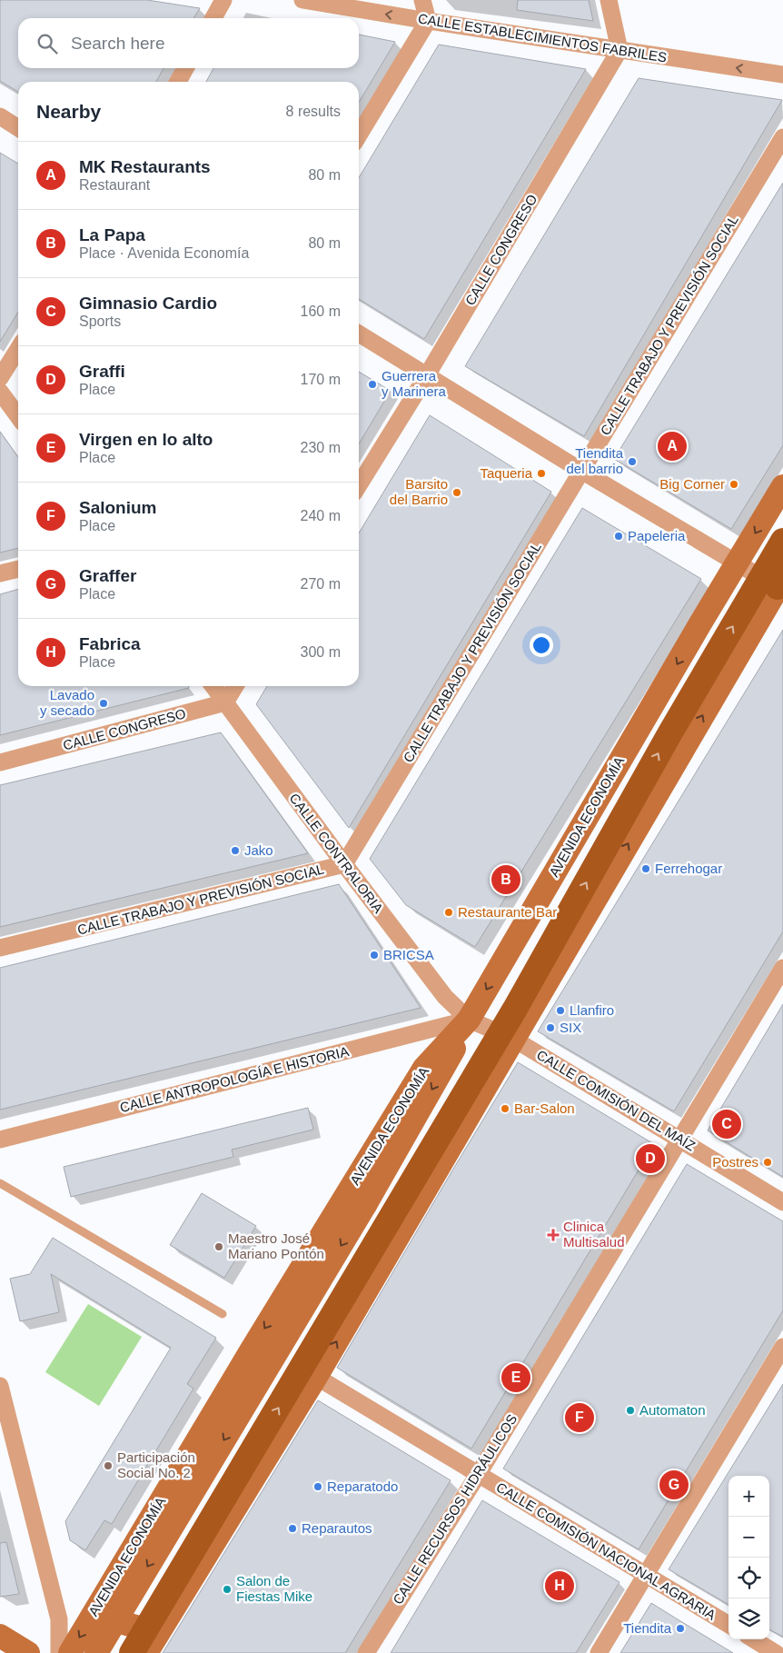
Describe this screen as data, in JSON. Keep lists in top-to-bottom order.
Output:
{
  "streets": {
    "main road": ["AVENIDA ECONOMÍA"],
    "street": [
      "CALLE ESTABLECIMIENTOS FABRILES",
      "CALLE CONGRESO",
      "CALLE TRABAJO Y PREVISIÓN SOCIAL",
      "CALLE CONTRALORIA",
      "CALLE ANTROPOLOGÍA E HISTORIA",
      "CALLE COMISIÓN DEL MAÍZ",
      "CALLE RECURSOS HIDRÁULICOS",
      "CALLE COMISIÓN NACIONAL AGRARIA"
    ]
  },
  "crossings": [
    ["CALLE ESTABLECIMIENTOS FABRILES", "CALLE CONGRESO"],
    ["CALLE CONGRESO", "CALLE CONTRALORIA"],
    ["CALLE TRABAJO Y PREVISIÓN SOCIAL", "CALLE CONTRALORIA"],
    ["AVENIDA ECONOMÍA", "CALLE CONTRALORIA"],
    ["AVENIDA ECONOMÍA", "CALLE ANTROPOLOGÍA E HISTORIA"],
    ["AVENIDA ECONOMÍA", "CALLE COMISIÓN DEL MAÍZ"],
    ["CALLE CONTRALORIA", "CALLE ANTROPOLOGÍA E HISTORIA"],
    ["CALLE CONTRALORIA", "CALLE COMISIÓN DEL MAÍZ"],
    ["CALLE ANTROPOLOGÍA E HISTORIA", "CALLE COMISIÓN DEL MAÍZ"],
    ["CALLE COMISIÓN DEL MAÍZ", "CALLE RECURSOS HIDRÁULICOS"],
    ["CALLE RECURSOS HIDRÁULICOS", "CALLE COMISIÓN NACIONAL AGRARIA"]
  ],
  "one_way": ["CALLE ESTABLECIMIENTOS FABRILES"],
  "places": {
    "other": [
      "Guerrera y Marinera",
      "Tiendita del barrio",
      "Taqueria",
      "Big Corner",
      "Barsito del Barrio",
      "Papeleria",
      "Lavado y secado",
      "Jako",
      "Ferrehogar",
      "Restaurante Bar",
      "BRICSA",
      "Llanfiro",
      "SIX",
      "Bar-Salon",
      "Postres",
      "Maestro José Mariano Pontón",
      "Automaton",
      "Participación Social No. 2",
      "Reparatodo",
      "Reparautos",
      "Salon de Fiestas Mike",
      "Tiendita"
    ],
    "health": ["Clinica Multisalud"]
  },
  "page": {
    "search": "Search here",
    "heading": ["Nearby", "8 results"],
    "list": [
      {
        "mark": "A",
        "name": "MK Restaurants",
        "note": "Restaurant",
        "value": "80 m"
      },
      {
        "mark": "B",
        "name": "La Papa",
        "note": "Place · Avenida Economía",
        "value": "80 m"
      },
      {
        "mark": "C",
        "name": "Gimnasio Cardio",
        "note": "Sports",
        "value": "160 m"
      },
      {
        "mark": "D",
        "name": "Graffi",
        "note": "Place",
        "value": "170 m"
      },
      {
        "mark": "E",
        "name": "Virgen en lo alto",
        "note": "Place",
        "value": "230 m"
      },
      {
        "mark": "F",
        "name": "Salonium",
        "note": "Place",
        "value": "240 m"
      },
      {
        "mark": "G",
        "name": "Graffer",
        "note": "Place",
        "value": "270 m"
      },
      {
        "mark": "H",
        "name": "Fabrica",
        "note": "Place",
        "value": "300 m"
      }
    ],
    "pins": [
      "A",
      "B",
      "C",
      "D",
      "E",
      "F",
      "G",
      "H"
    ],
    "map_buttons": ["+", "−"]
  }
}
